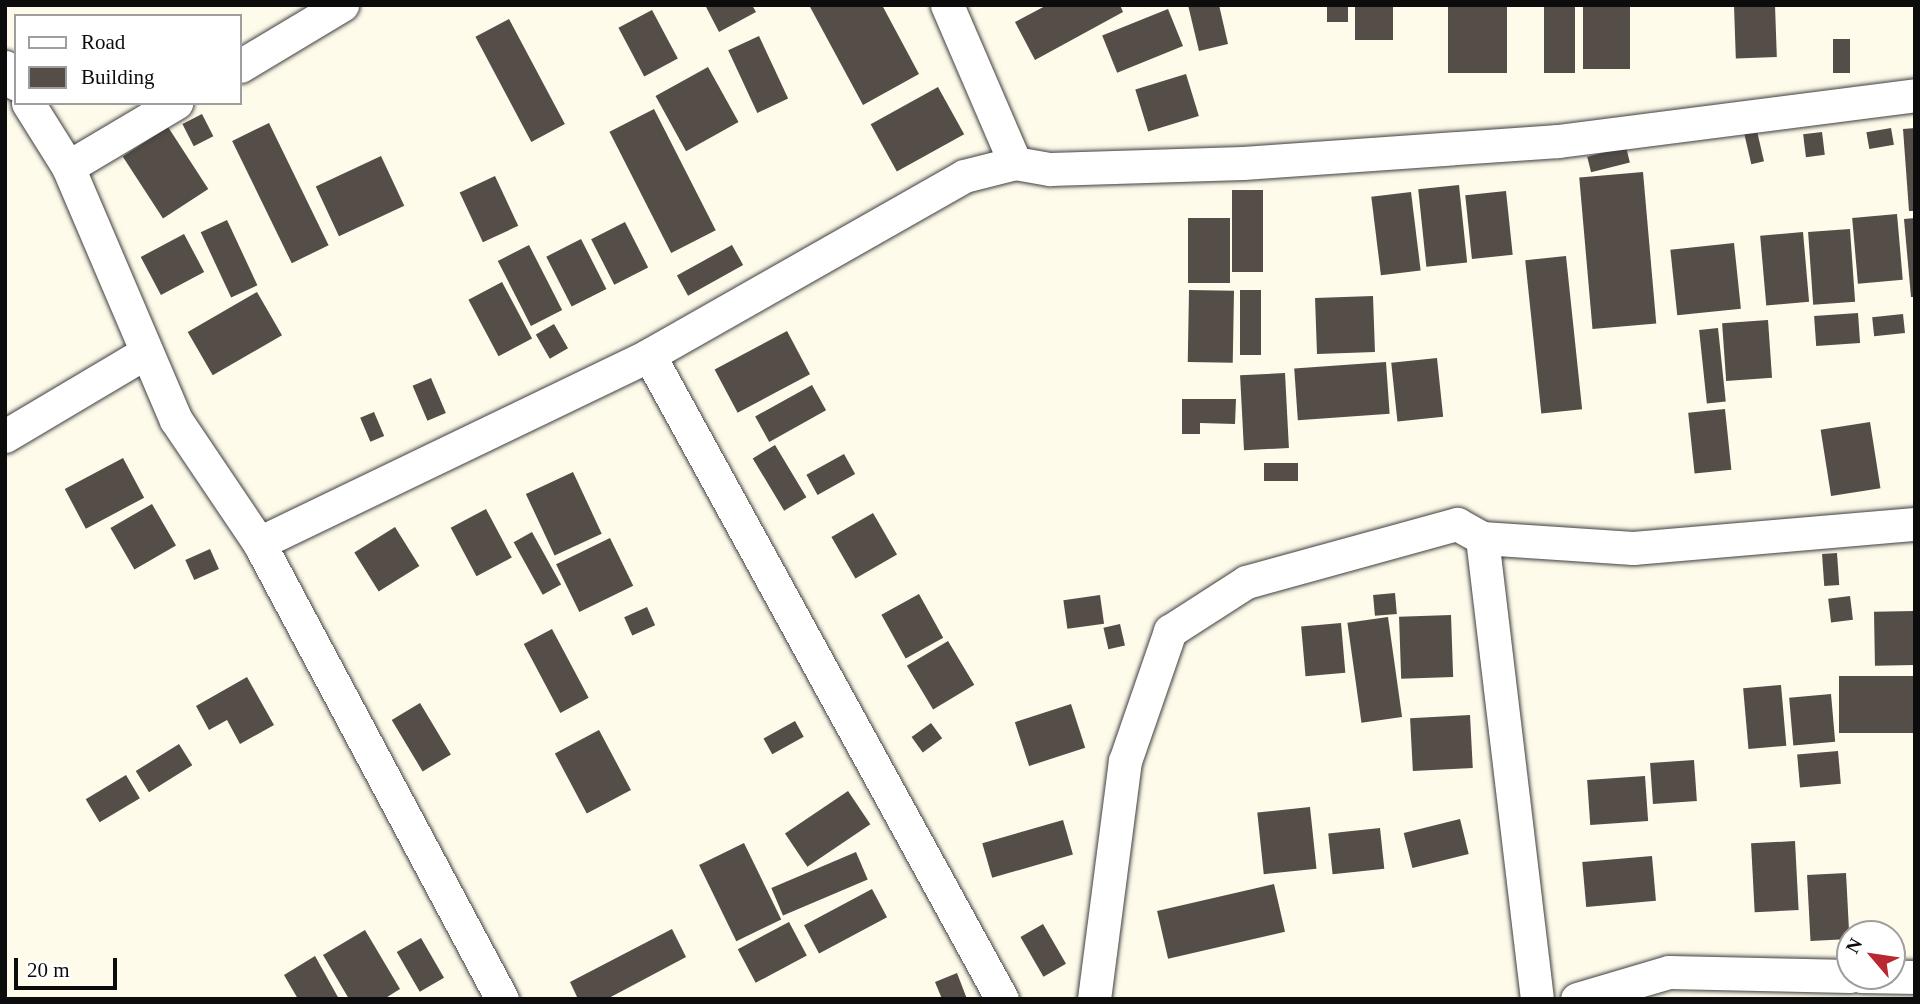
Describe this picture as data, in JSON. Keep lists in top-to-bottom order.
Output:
{
  "legend": ["Road", "Building"],
  "scale_bar": "20 m",
  "north": "top left"
}
